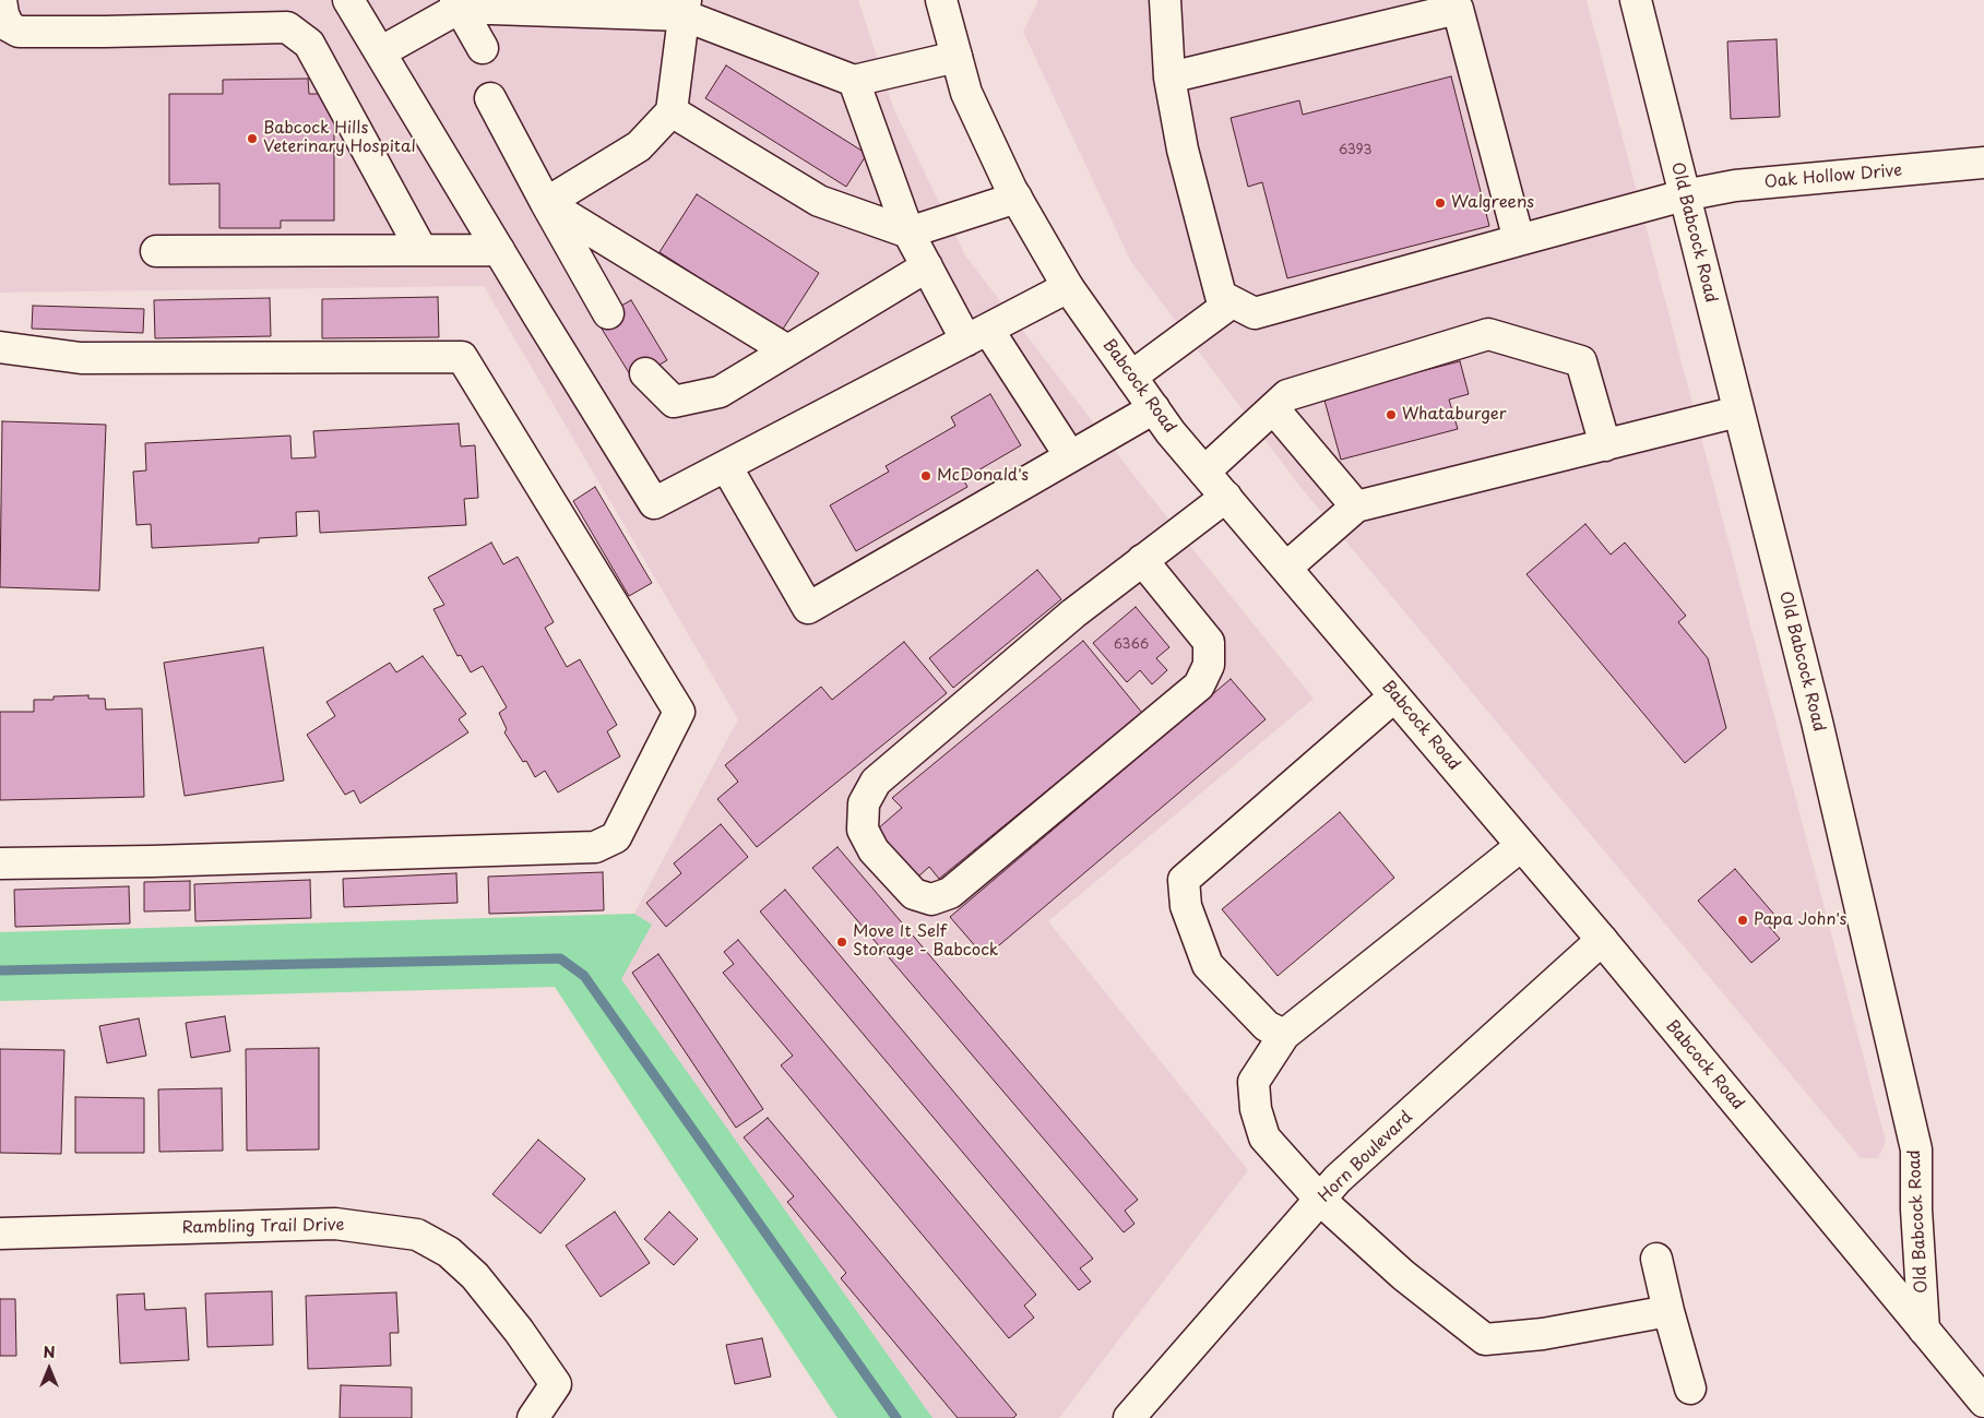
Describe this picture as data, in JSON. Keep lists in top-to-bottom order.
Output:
{
  "streets": {
    "street": [
      "Oak Hollow Drive",
      "Old Babcock Road",
      "Babcock Road",
      "Horn Boulevard",
      "Rambling Trail Drive"
    ]
  },
  "crossings": [
    ["Oak Hollow Drive", "Old Babcock Road"],
    ["Old Babcock Road", "Babcock Road"],
    ["Babcock Road", "Horn Boulevard"]
  ],
  "places": [
    "Babcock Hills Veterinary Hospital",
    "Walgreens",
    "Whataburger",
    "McDonald's",
    "Papa John's",
    "Move It Self Storage - Babcock"
  ],
  "house_numbers": ["6393", "6366"],
  "north": "top"
}
